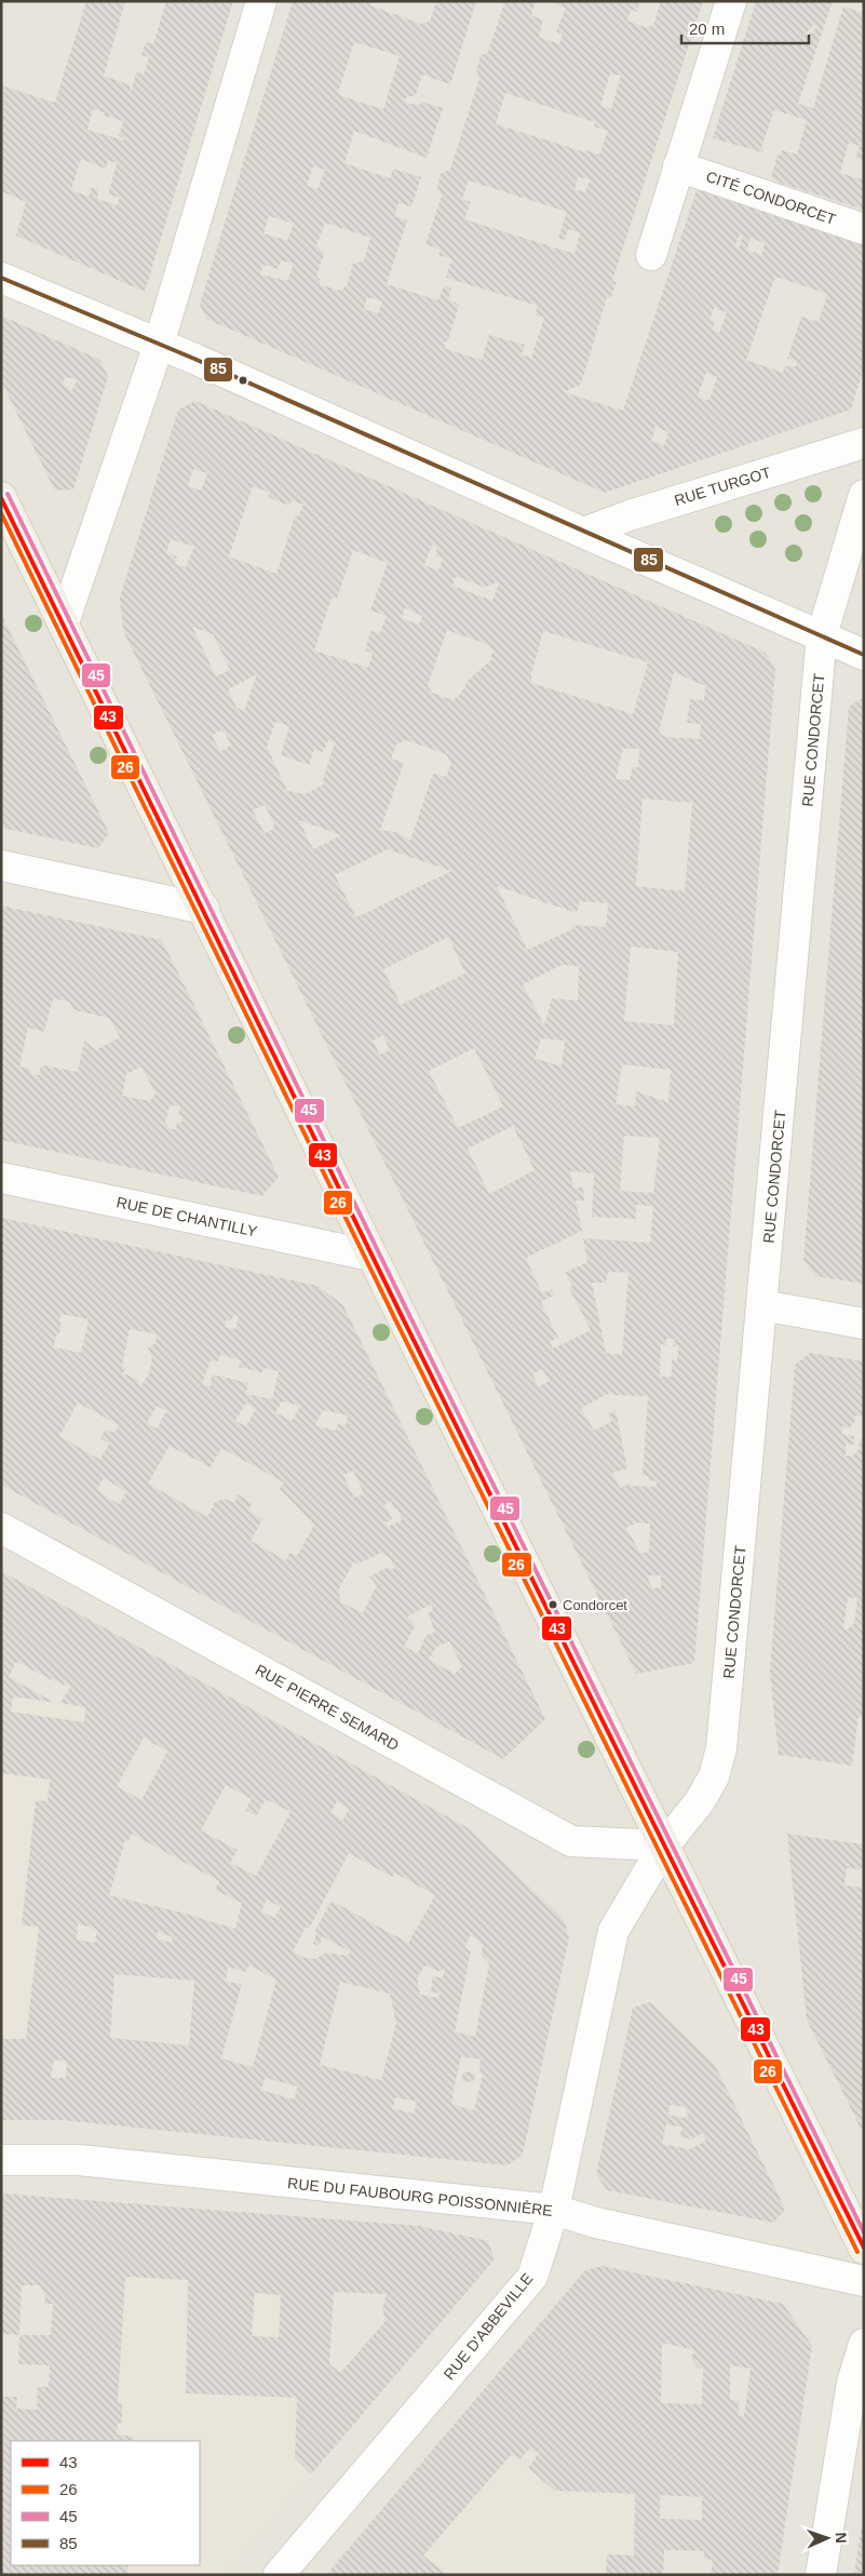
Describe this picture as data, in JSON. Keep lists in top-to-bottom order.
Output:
{
  "streets": {
    "street": [
      "CITÉ CONDORCET",
      "RUE TURGOT",
      "RUE CONDORCET",
      "RUE DE CHANTILLY",
      "RUE PIERRE SEMARD",
      "RUE DU FAUBOURG POISSONNIÈRE",
      "RUE D'ABBEVILLE"
    ]
  },
  "crossings": [
    ["RUE CONDORCET", "RUE PIERRE SEMARD"],
    ["RUE CONDORCET", "RUE D'ABBEVILLE"],
    ["RUE PIERRE SEMARD", "RUE D'ABBEVILLE"],
    ["RUE DU FAUBOURG POISSONNIÈRE", "RUE D'ABBEVILLE"]
  ],
  "places": ["Condorcet"],
  "lines": [
    "transit line 85",
    "transit line 45",
    "transit line 43",
    "transit line 26"
  ],
  "legend": [
    "43",
    "26",
    "45",
    "85"
  ],
  "scale_bar": "20 m",
  "north": "right"
}
